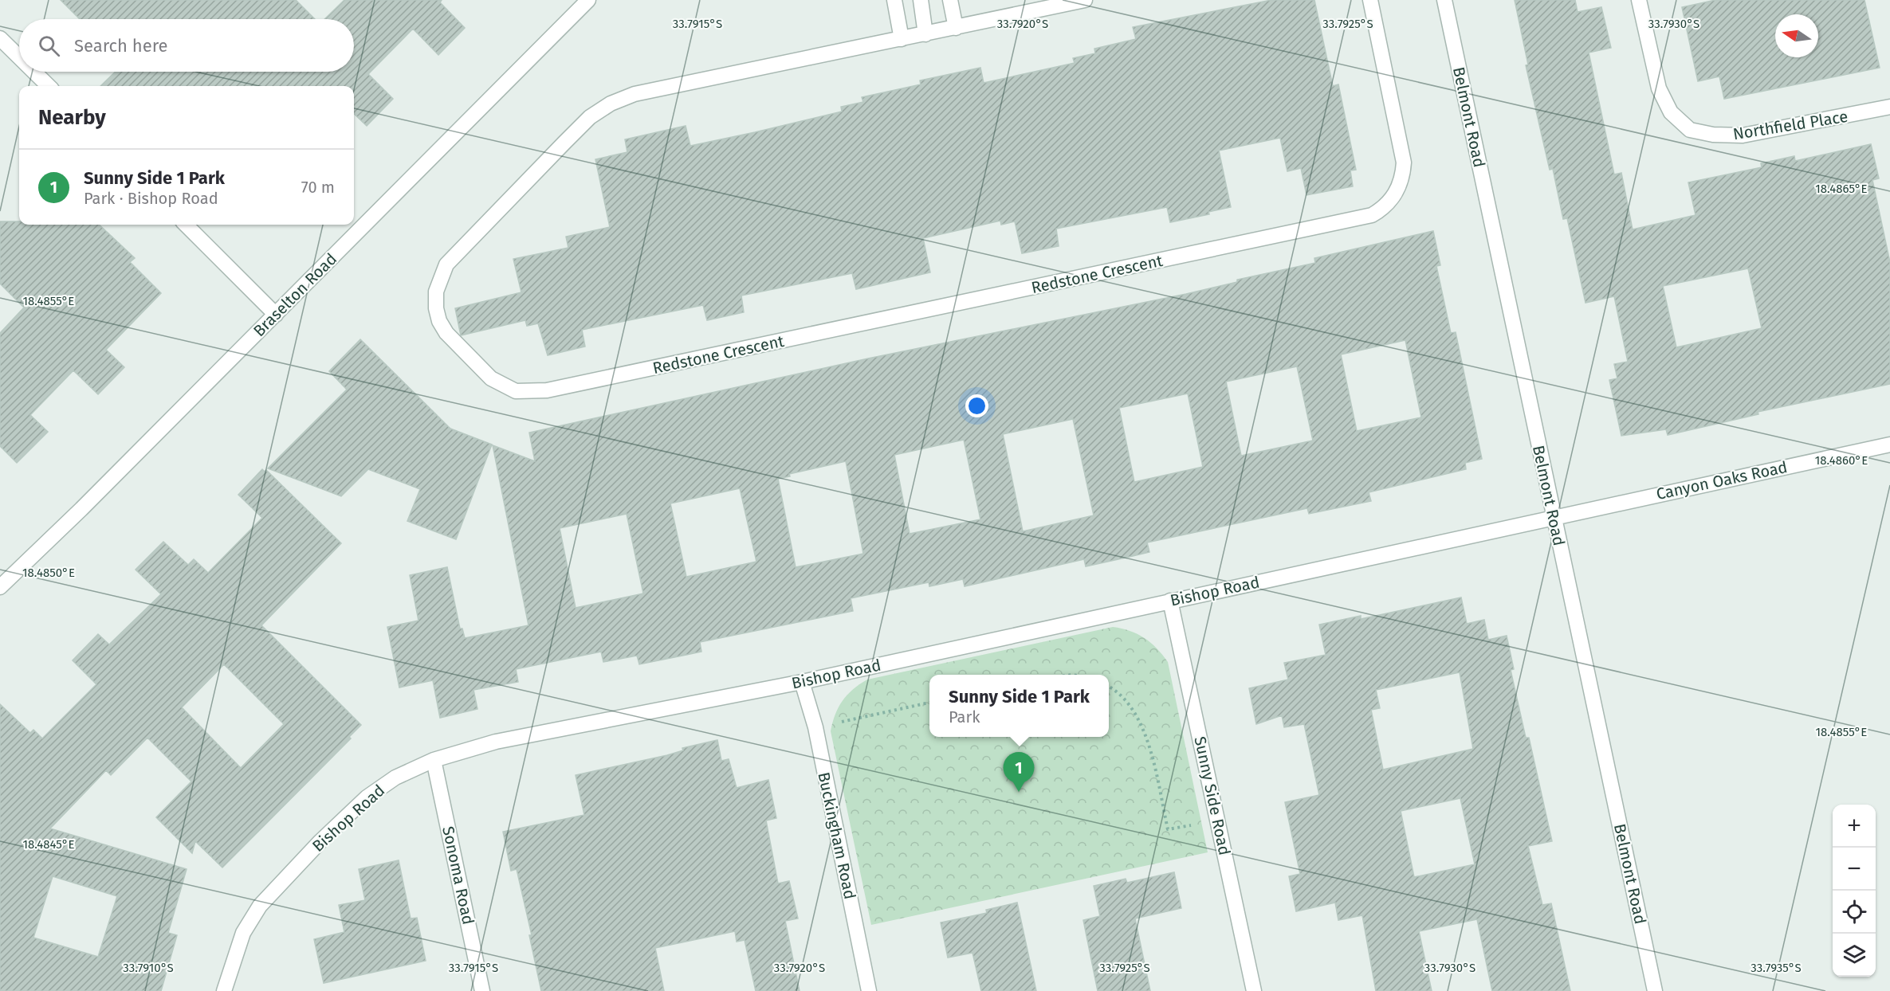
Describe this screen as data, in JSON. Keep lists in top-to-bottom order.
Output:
{
  "streets": {
    "street": [
      "Belmont Road",
      "Northfield Place",
      "Redstone Crescent",
      "Braselton Road",
      "Canyon Oaks Road",
      "Bishop Road",
      "Sunny Side Road",
      "Buckingham Road",
      "Sonoma Road"
    ]
  },
  "crossings": [
    ["Belmont Road", "Canyon Oaks Road"],
    ["Belmont Road", "Bishop Road"],
    ["Canyon Oaks Road", "Bishop Road"],
    ["Bishop Road", "Sunny Side Road"],
    ["Bishop Road", "Buckingham Road"],
    ["Bishop Road", "Sonoma Road"]
  ],
  "north": "left",
  "page": {
    "search": "Search here",
    "heading": "Nearby",
    "list": [
      {
        "mark": "1",
        "name": "Sunny Side 1 Park",
        "note": "Park · Bishop Road",
        "value": "70 m"
      }
    ],
    "popup": ["Sunny Side 1 Park", "Park"],
    "pins": "1",
    "map_buttons": ["+", "−"]
  },
  "coordinates": [
    "33.7915°S",
    "33.7920°S",
    "33.7925°S",
    "33.7930°S",
    "18.4865°E",
    "18.4855°E",
    "18.4860°E",
    "18.4850°E",
    "18.4845°E",
    "33.7910°S",
    "33.7935°S"
  ]
}
